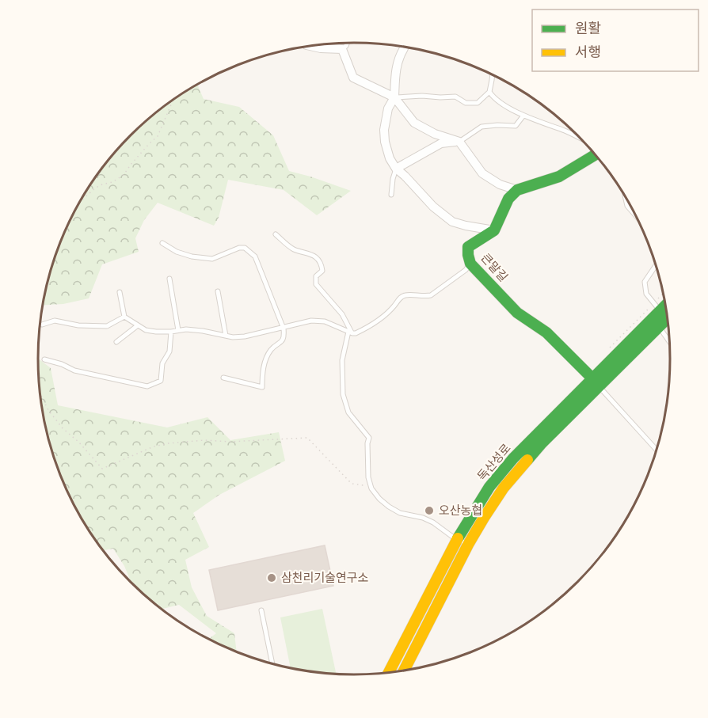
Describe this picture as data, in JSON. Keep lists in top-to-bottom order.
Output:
{
  "streets": {
    "street": ["큰말길", "독산성로"]
  },
  "crossings": [
    ["큰말길", "독산성로"]
  ],
  "places": ["오산농협", "삼천리기술연구소"],
  "legend": ["원활", "서행"]
}
